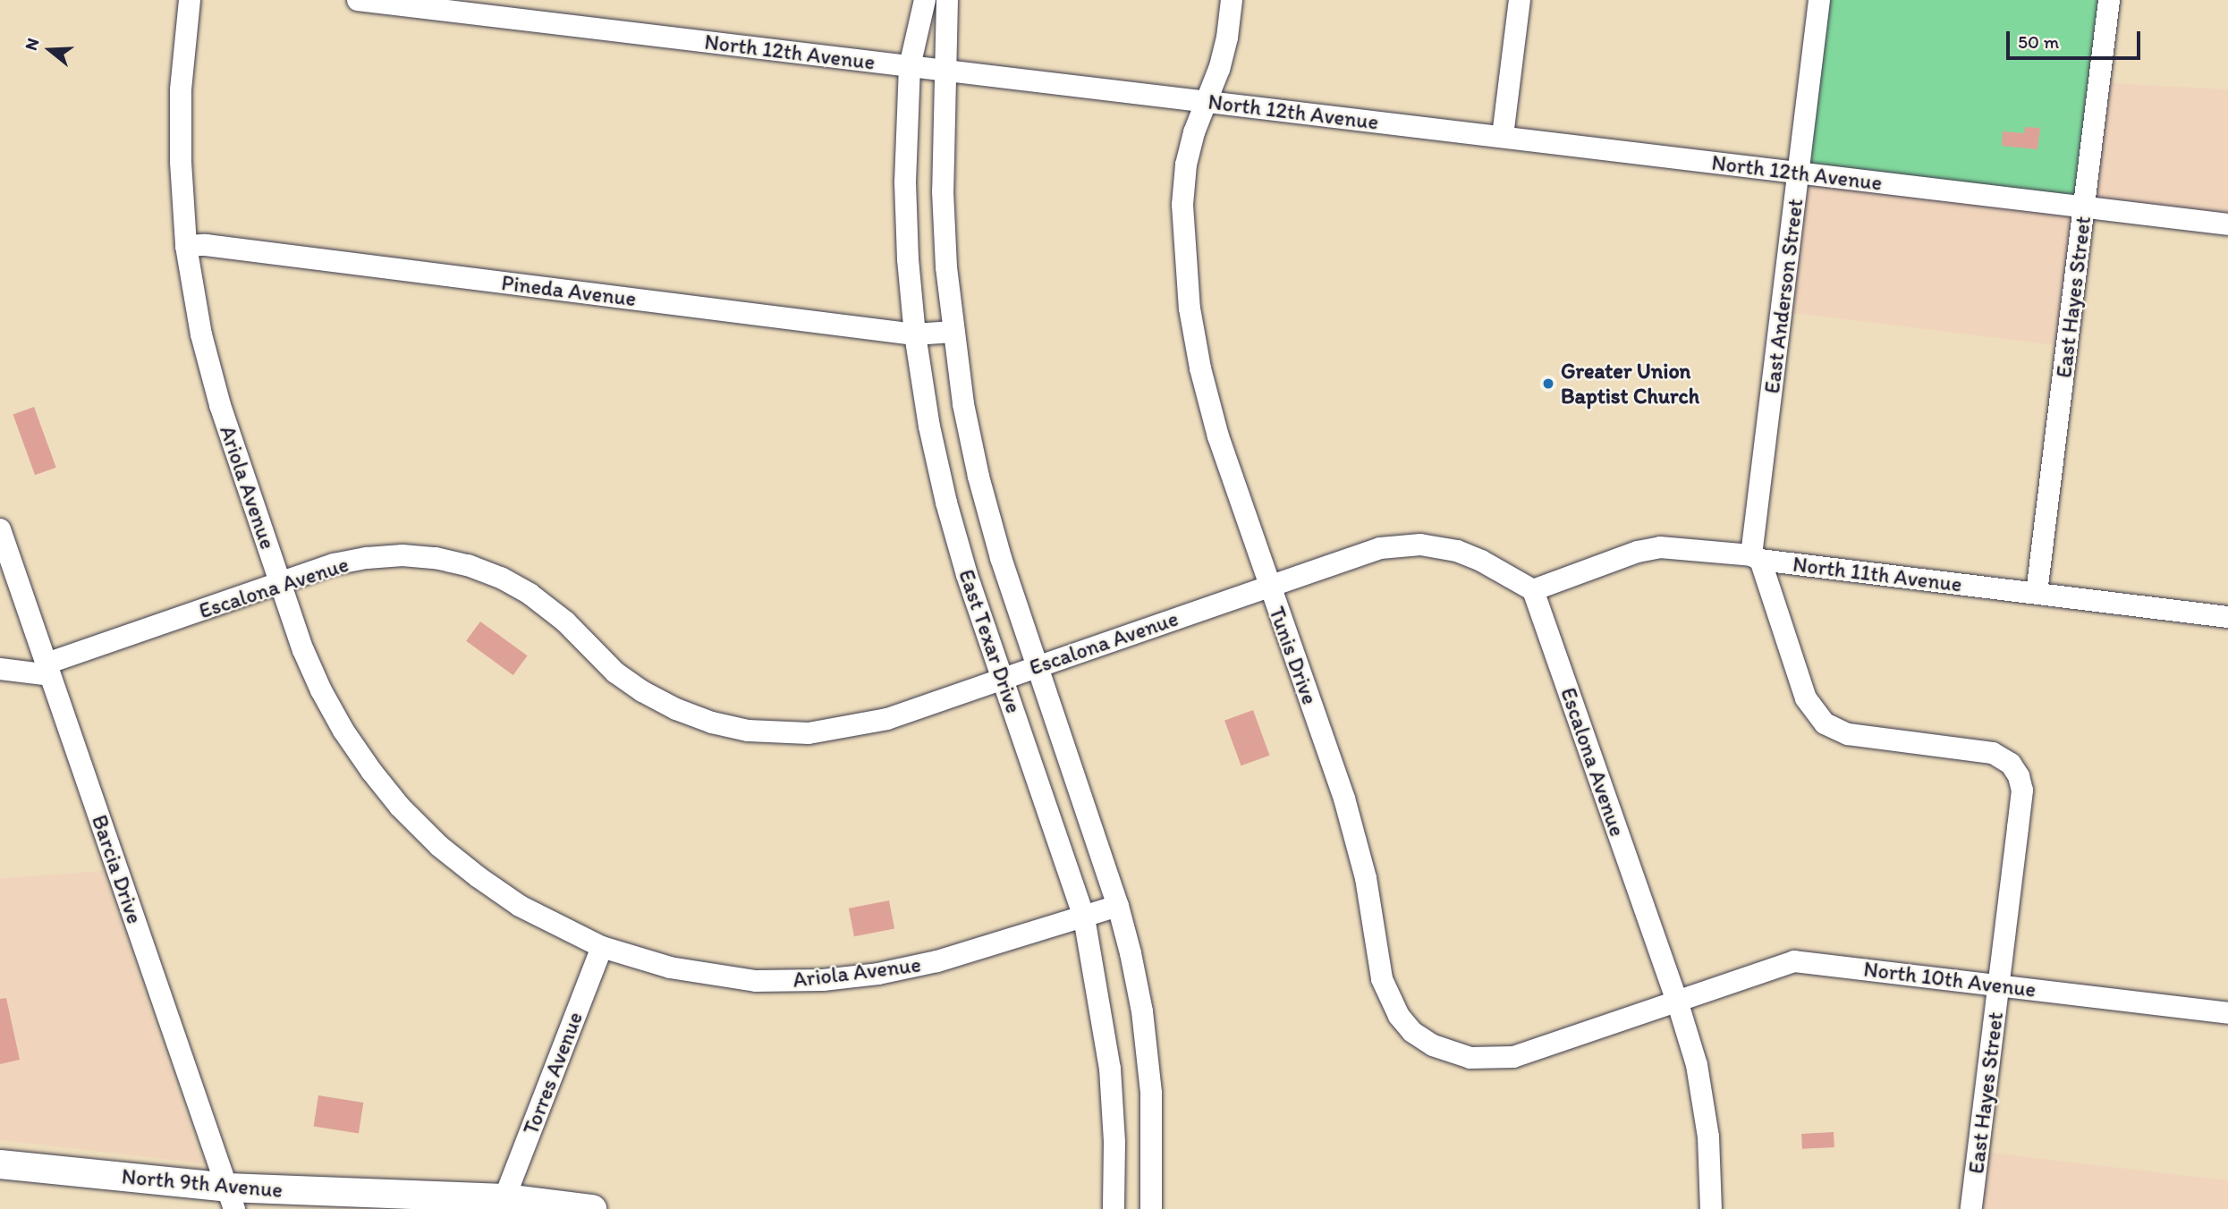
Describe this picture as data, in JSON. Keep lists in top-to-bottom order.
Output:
{
  "streets": {
    "main road": ["North 9th Avenue"],
    "street": [
      "North 12th Avenue",
      "Pineda Avenue",
      "East Anderson Street",
      "East Hayes Street",
      "Ariola Avenue",
      "North 11th Avenue",
      "Escalona Avenue",
      "East Texar Drive",
      "Tunis Drive",
      "Barcia Drive",
      "North 10th Avenue",
      "Torres Avenue"
    ]
  },
  "crossings": [
    ["North 12th Avenue", "East Anderson Street"],
    ["North 12th Avenue", "East Hayes Street"],
    ["North 12th Avenue", "East Texar Drive"],
    ["North 12th Avenue", "Tunis Drive"],
    ["Pineda Avenue", "Ariola Avenue"],
    ["Pineda Avenue", "East Texar Drive"],
    ["East Anderson Street", "East Hayes Street"],
    ["East Anderson Street", "North 11th Avenue"],
    ["East Hayes Street", "North 11th Avenue"],
    ["East Hayes Street", "North 10th Avenue"],
    ["Ariola Avenue", "Escalona Avenue"],
    ["Ariola Avenue", "East Texar Drive"],
    ["Ariola Avenue", "Torres Avenue"],
    ["North 11th Avenue", "Escalona Avenue"],
    ["Escalona Avenue", "East Texar Drive"],
    ["Escalona Avenue", "Tunis Drive"],
    ["Escalona Avenue", "Barcia Drive"],
    ["Escalona Avenue", "North 10th Avenue"],
    ["Tunis Drive", "North 10th Avenue"],
    ["Barcia Drive", "North 9th Avenue"],
    ["Torres Avenue", "North 9th Avenue"]
  ],
  "places": ["Greater Union Baptist Church"],
  "scale_bar": "50 m",
  "north": "left"
}
